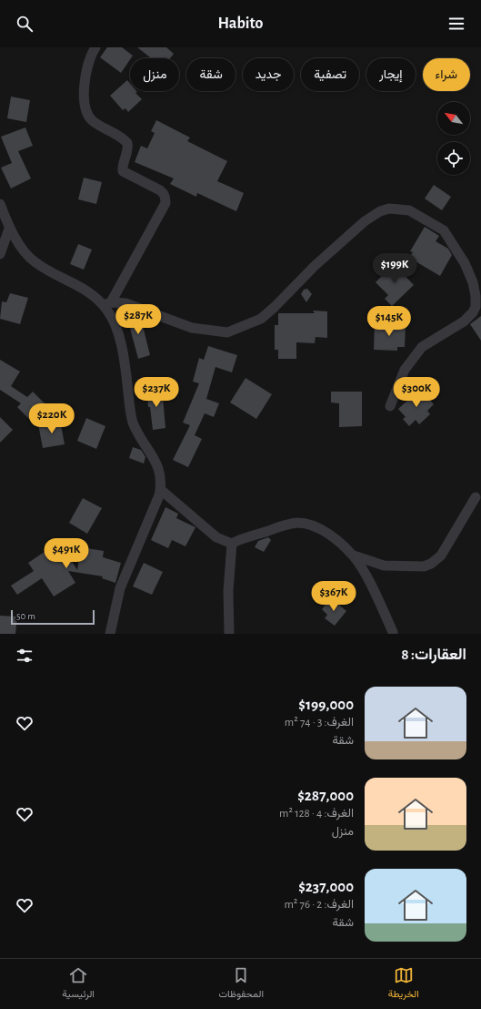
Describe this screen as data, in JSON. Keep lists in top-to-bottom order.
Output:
{
  "scale_bar": "50 m",
  "north": "top left",
  "page": {
    "header": "Habito",
    "chip": [
      "شراء",
      "إيجار",
      "تصفية",
      "جديد",
      "شقة",
      "منزل"
    ],
    "price": [
      "$199K",
      "$287K",
      "$145K",
      "$237K",
      "$300K",
      "$220K",
      "$491K",
      "$367K"
    ],
    "scale": "50 m",
    "heading": "العقارات: 8",
    "list": [
      {
        "name": "$199,000",
        "note": "الغرف: 3 · 74 m² · شقة"
      },
      {
        "name": "$287,000",
        "note": "الغرف: 4 · 128 m² · منزل"
      },
      {
        "name": "$237,000",
        "note": "الغرف: 2 · 76 m² · شقة"
      }
    ],
    "tabs": ["الخريطة", "المحفوظات", "الرئيسية"]
  }
}
